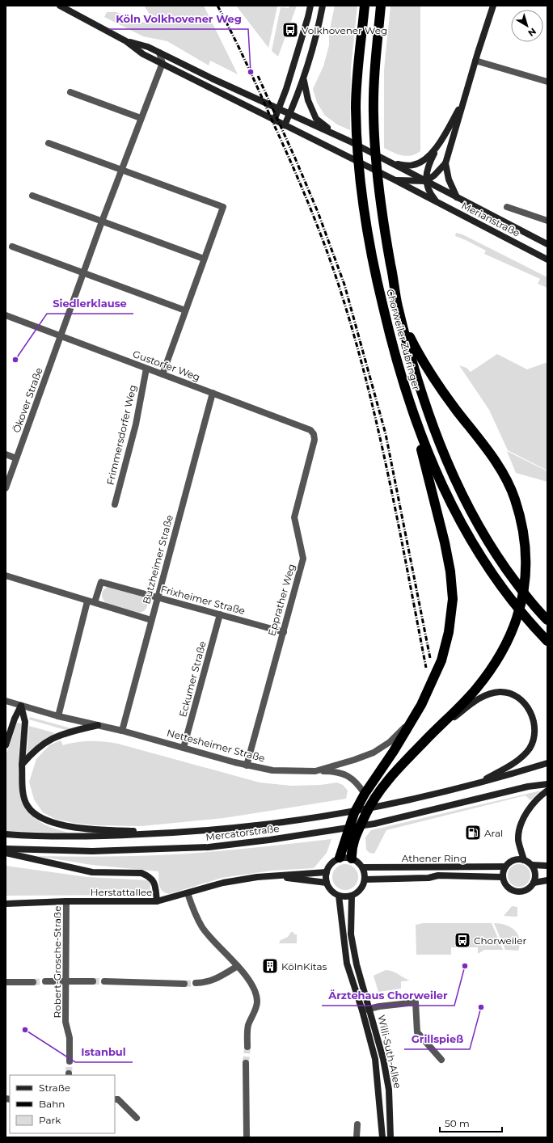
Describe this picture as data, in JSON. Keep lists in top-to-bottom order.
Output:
{
  "streets": {
    "highway": ["Chorweiler Zubringer"],
    "street": [
      "Merianstraße",
      "Gustorfer Weg",
      "Ökover Straße",
      "Frimmersdorfer Weg",
      "Butzheimer Straße",
      "Frixheimer Straße",
      "Epprather Weg",
      "Eckumer Straße",
      "Nettesheimer Straße",
      "Mercatorstraße",
      "Athener Ring",
      "Herstattallee",
      "Robert-Grosche-Straße",
      "Willi-Suth-Allee"
    ]
  },
  "crossings": [
    ["Gustorfer Weg", "Ökover Straße"],
    ["Gustorfer Weg", "Frimmersdorfer Weg"],
    ["Gustorfer Weg", "Butzheimer Straße"],
    ["Gustorfer Weg", "Epprather Weg"],
    ["Butzheimer Straße", "Frixheimer Straße"],
    ["Butzheimer Straße", "Nettesheimer Straße"],
    ["Frixheimer Straße", "Epprather Weg"],
    ["Frixheimer Straße", "Eckumer Straße"],
    ["Epprather Weg", "Nettesheimer Straße"],
    ["Eckumer Straße", "Nettesheimer Straße"],
    ["Athener Ring", "Herstattallee"],
    ["Athener Ring", "Willi-Suth-Allee"],
    ["Herstattallee", "Robert-Grosche-Straße"],
    ["Herstattallee", "Willi-Suth-Allee"]
  ],
  "places": {
    "bus stop": ["Volkhovener Weg", "Chorweiler"],
    "other": [
      "Köln Volkhovener Weg",
      "Siedlerklause",
      "Ärztehaus Chorweiler",
      "Grillspieß",
      "Istanbul"
    ],
    "fuel station": ["Aral"],
    "building": ["KölnKitas"]
  },
  "legend": ["Straße", "Bahn", "Park"],
  "scale_bar": "50 m",
  "north": "bottom right"
}
